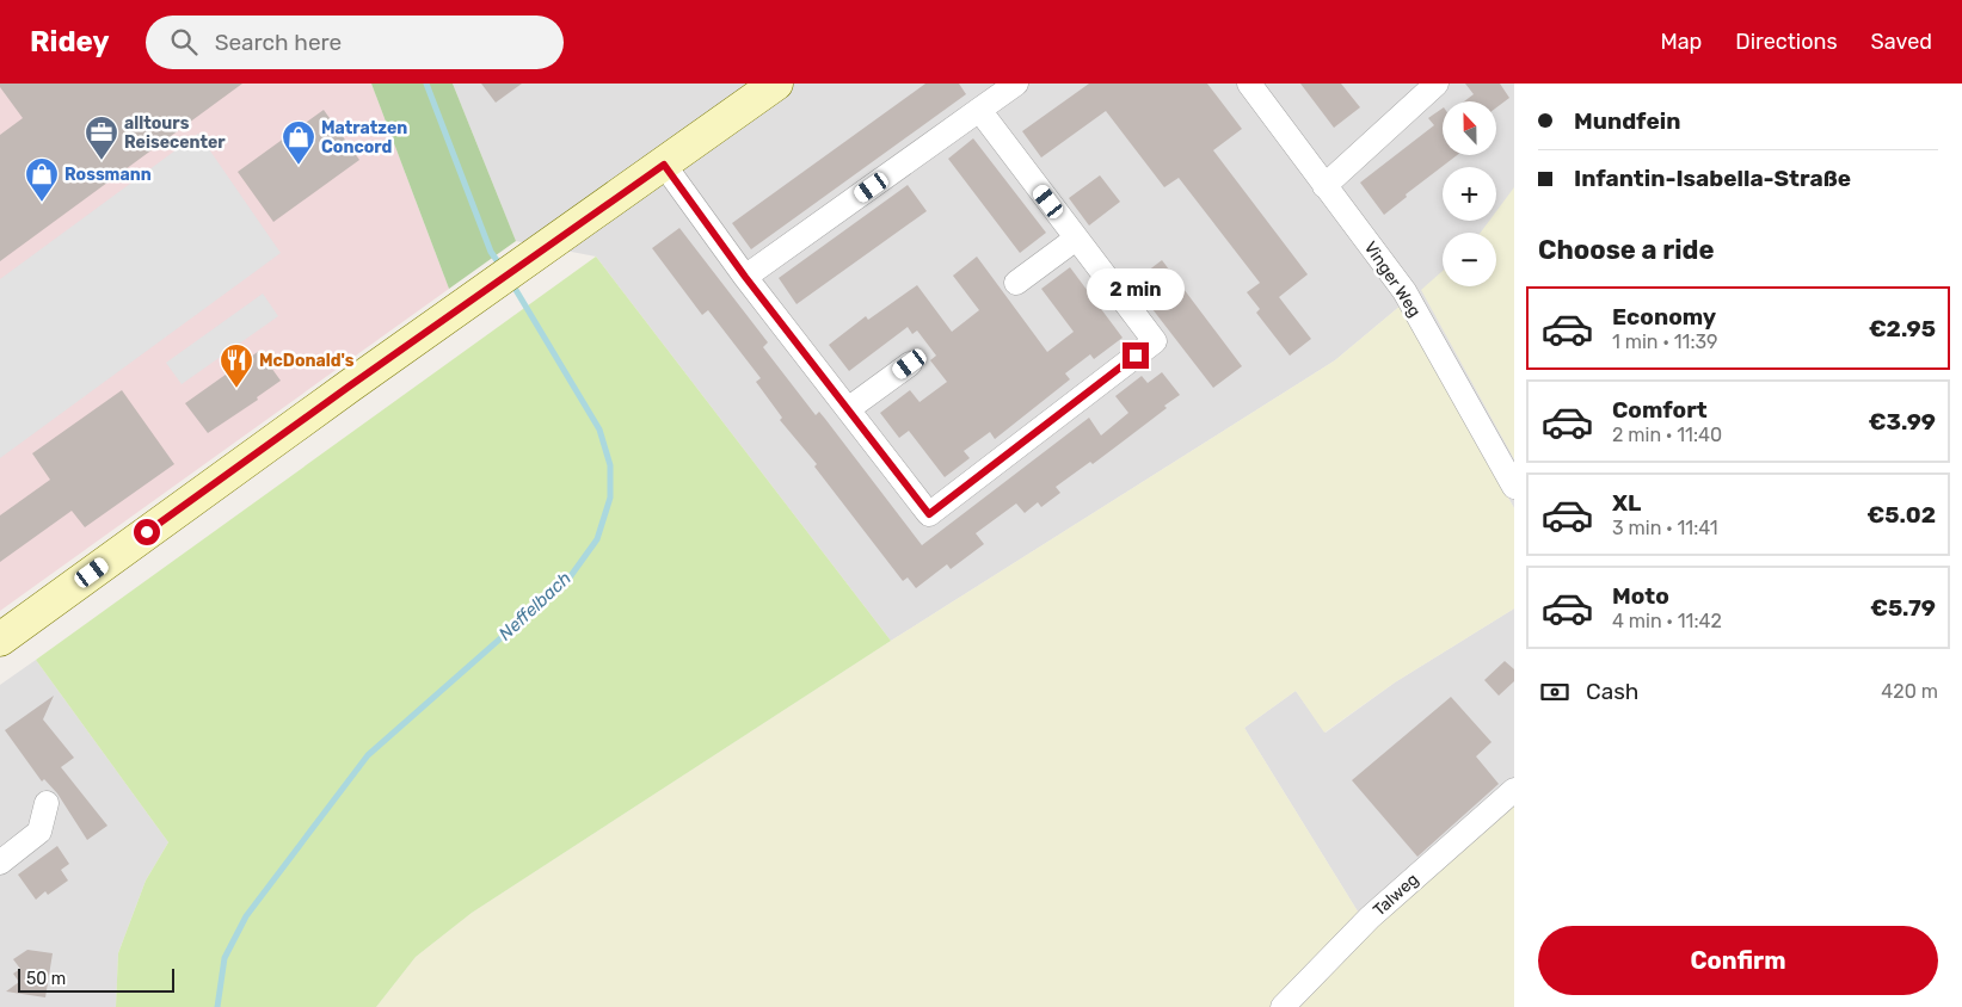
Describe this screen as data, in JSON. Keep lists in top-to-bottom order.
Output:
{
  "streets": {
    "street": ["Vinger Weg", "Talweg"]
  },
  "water": ["Neffelbach"],
  "places": {
    "office": ["alltours Reisecenter"],
    "shop": ["Matratzen Concord", "Rossmann"],
    "restaurant": ["McDonald's"]
  },
  "scale_bar": "50 m",
  "north": "top",
  "page": {
    "header": "Ridey",
    "search": "Search here",
    "nav": ["Map", "Directions", "Saved"],
    "banner": ["Mundfein", "Infantin-Isabella-Straße"],
    "map_buttons": ["+", "−"],
    "heading": "Choose a ride",
    "bubble": "2 min",
    "list": [
      {
        "name": "Economy",
        "note": "1 min · 11:39",
        "value": "€2.95"
      },
      {
        "name": "Comfort",
        "note": "2 min · 11:40",
        "value": "€3.99"
      },
      {
        "name": "XL",
        "note": "3 min · 11:41",
        "value": "€5.02"
      },
      {
        "name": "Moto",
        "note": "4 min · 11:42",
        "value": "€5.79"
      }
    ],
    "pay": ["Cash", "420 m"],
    "buttons": "Confirm",
    "scale": "50 m"
  }
}
